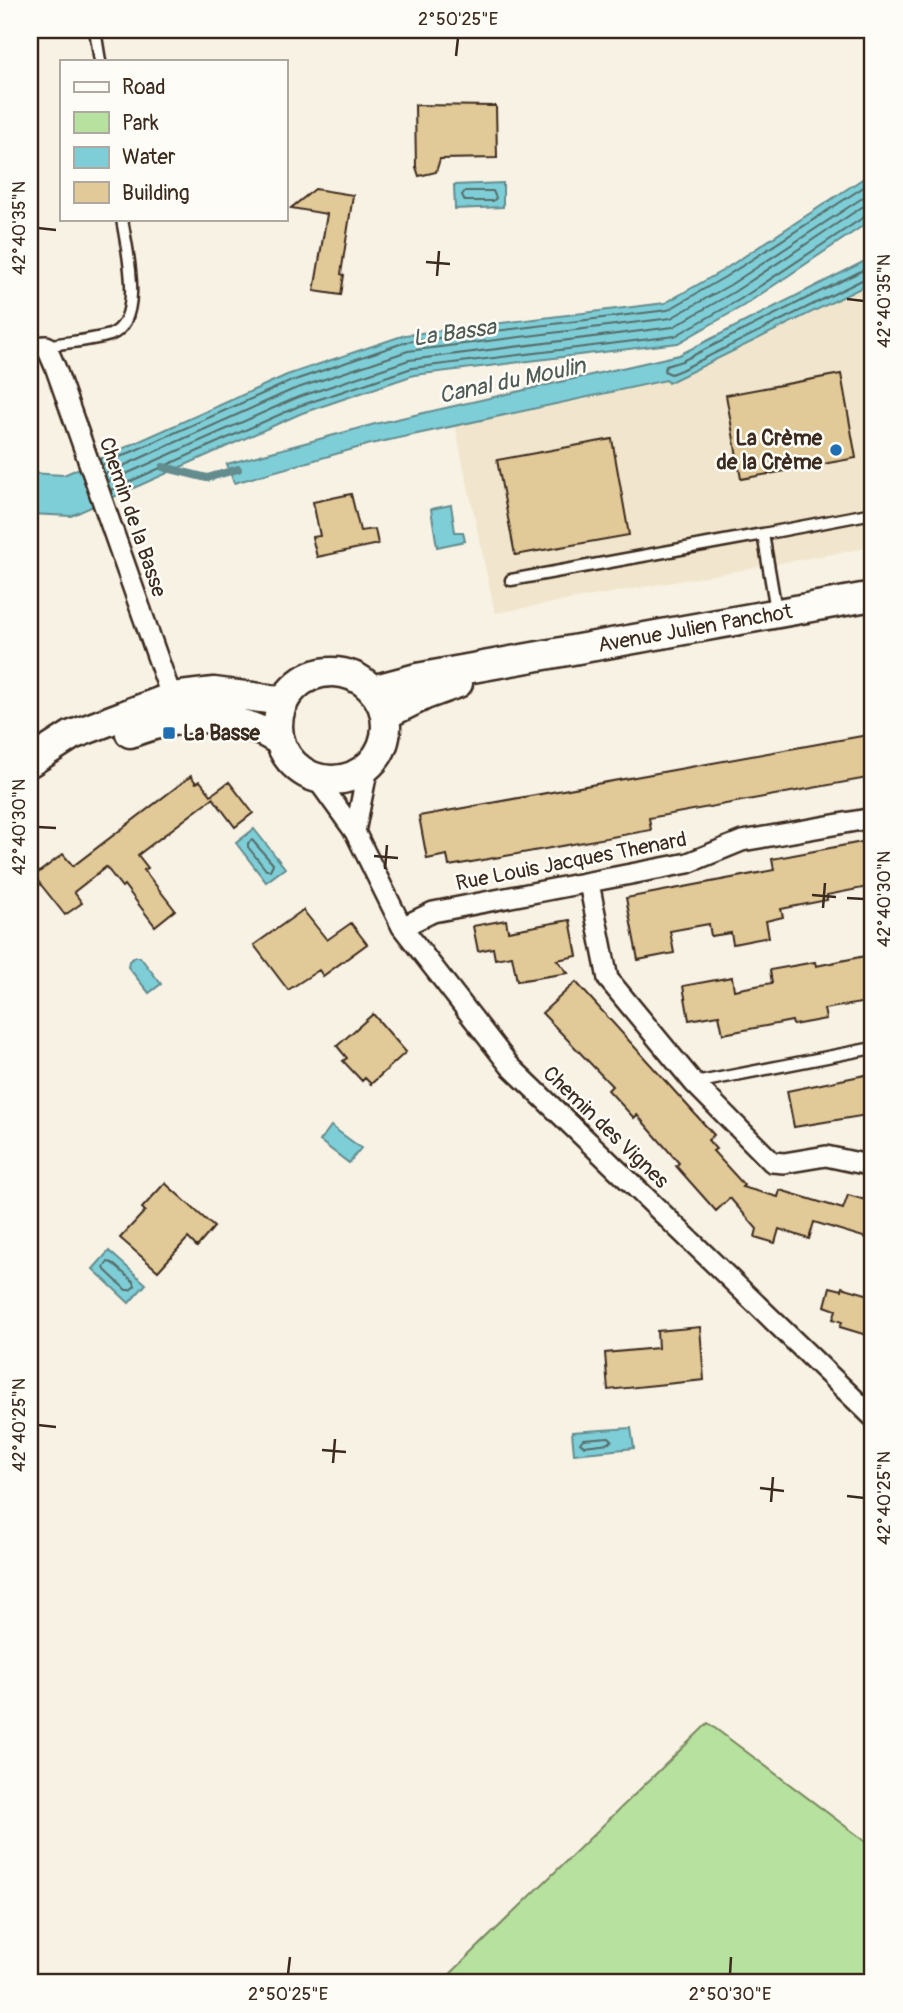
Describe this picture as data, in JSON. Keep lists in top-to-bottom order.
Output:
{
  "streets": {
    "main road": ["Avenue Julien Panchot"],
    "street": ["Chemin de la Basse", "Rue Louis Jacques Thenard", "Chemin des Vignes"]
  },
  "crossings": [
    ["Avenue Julien Panchot", "Chemin des Vignes"],
    ["Rue Louis Jacques Thenard", "Chemin des Vignes"]
  ],
  "water": ["La Bassa", "Canal du Moulin"],
  "places": {
    "other": ["La Crème de la Crème"],
    "transit": ["La Basse"]
  },
  "legend": [
    "Road",
    "Park",
    "Water",
    "Building"
  ],
  "coordinates": [
    "2°50'25\"E",
    "42°40'35\"N",
    "42°40'30\"N",
    "42°40'25\"N",
    "2°50'30\"E"
  ]
}
